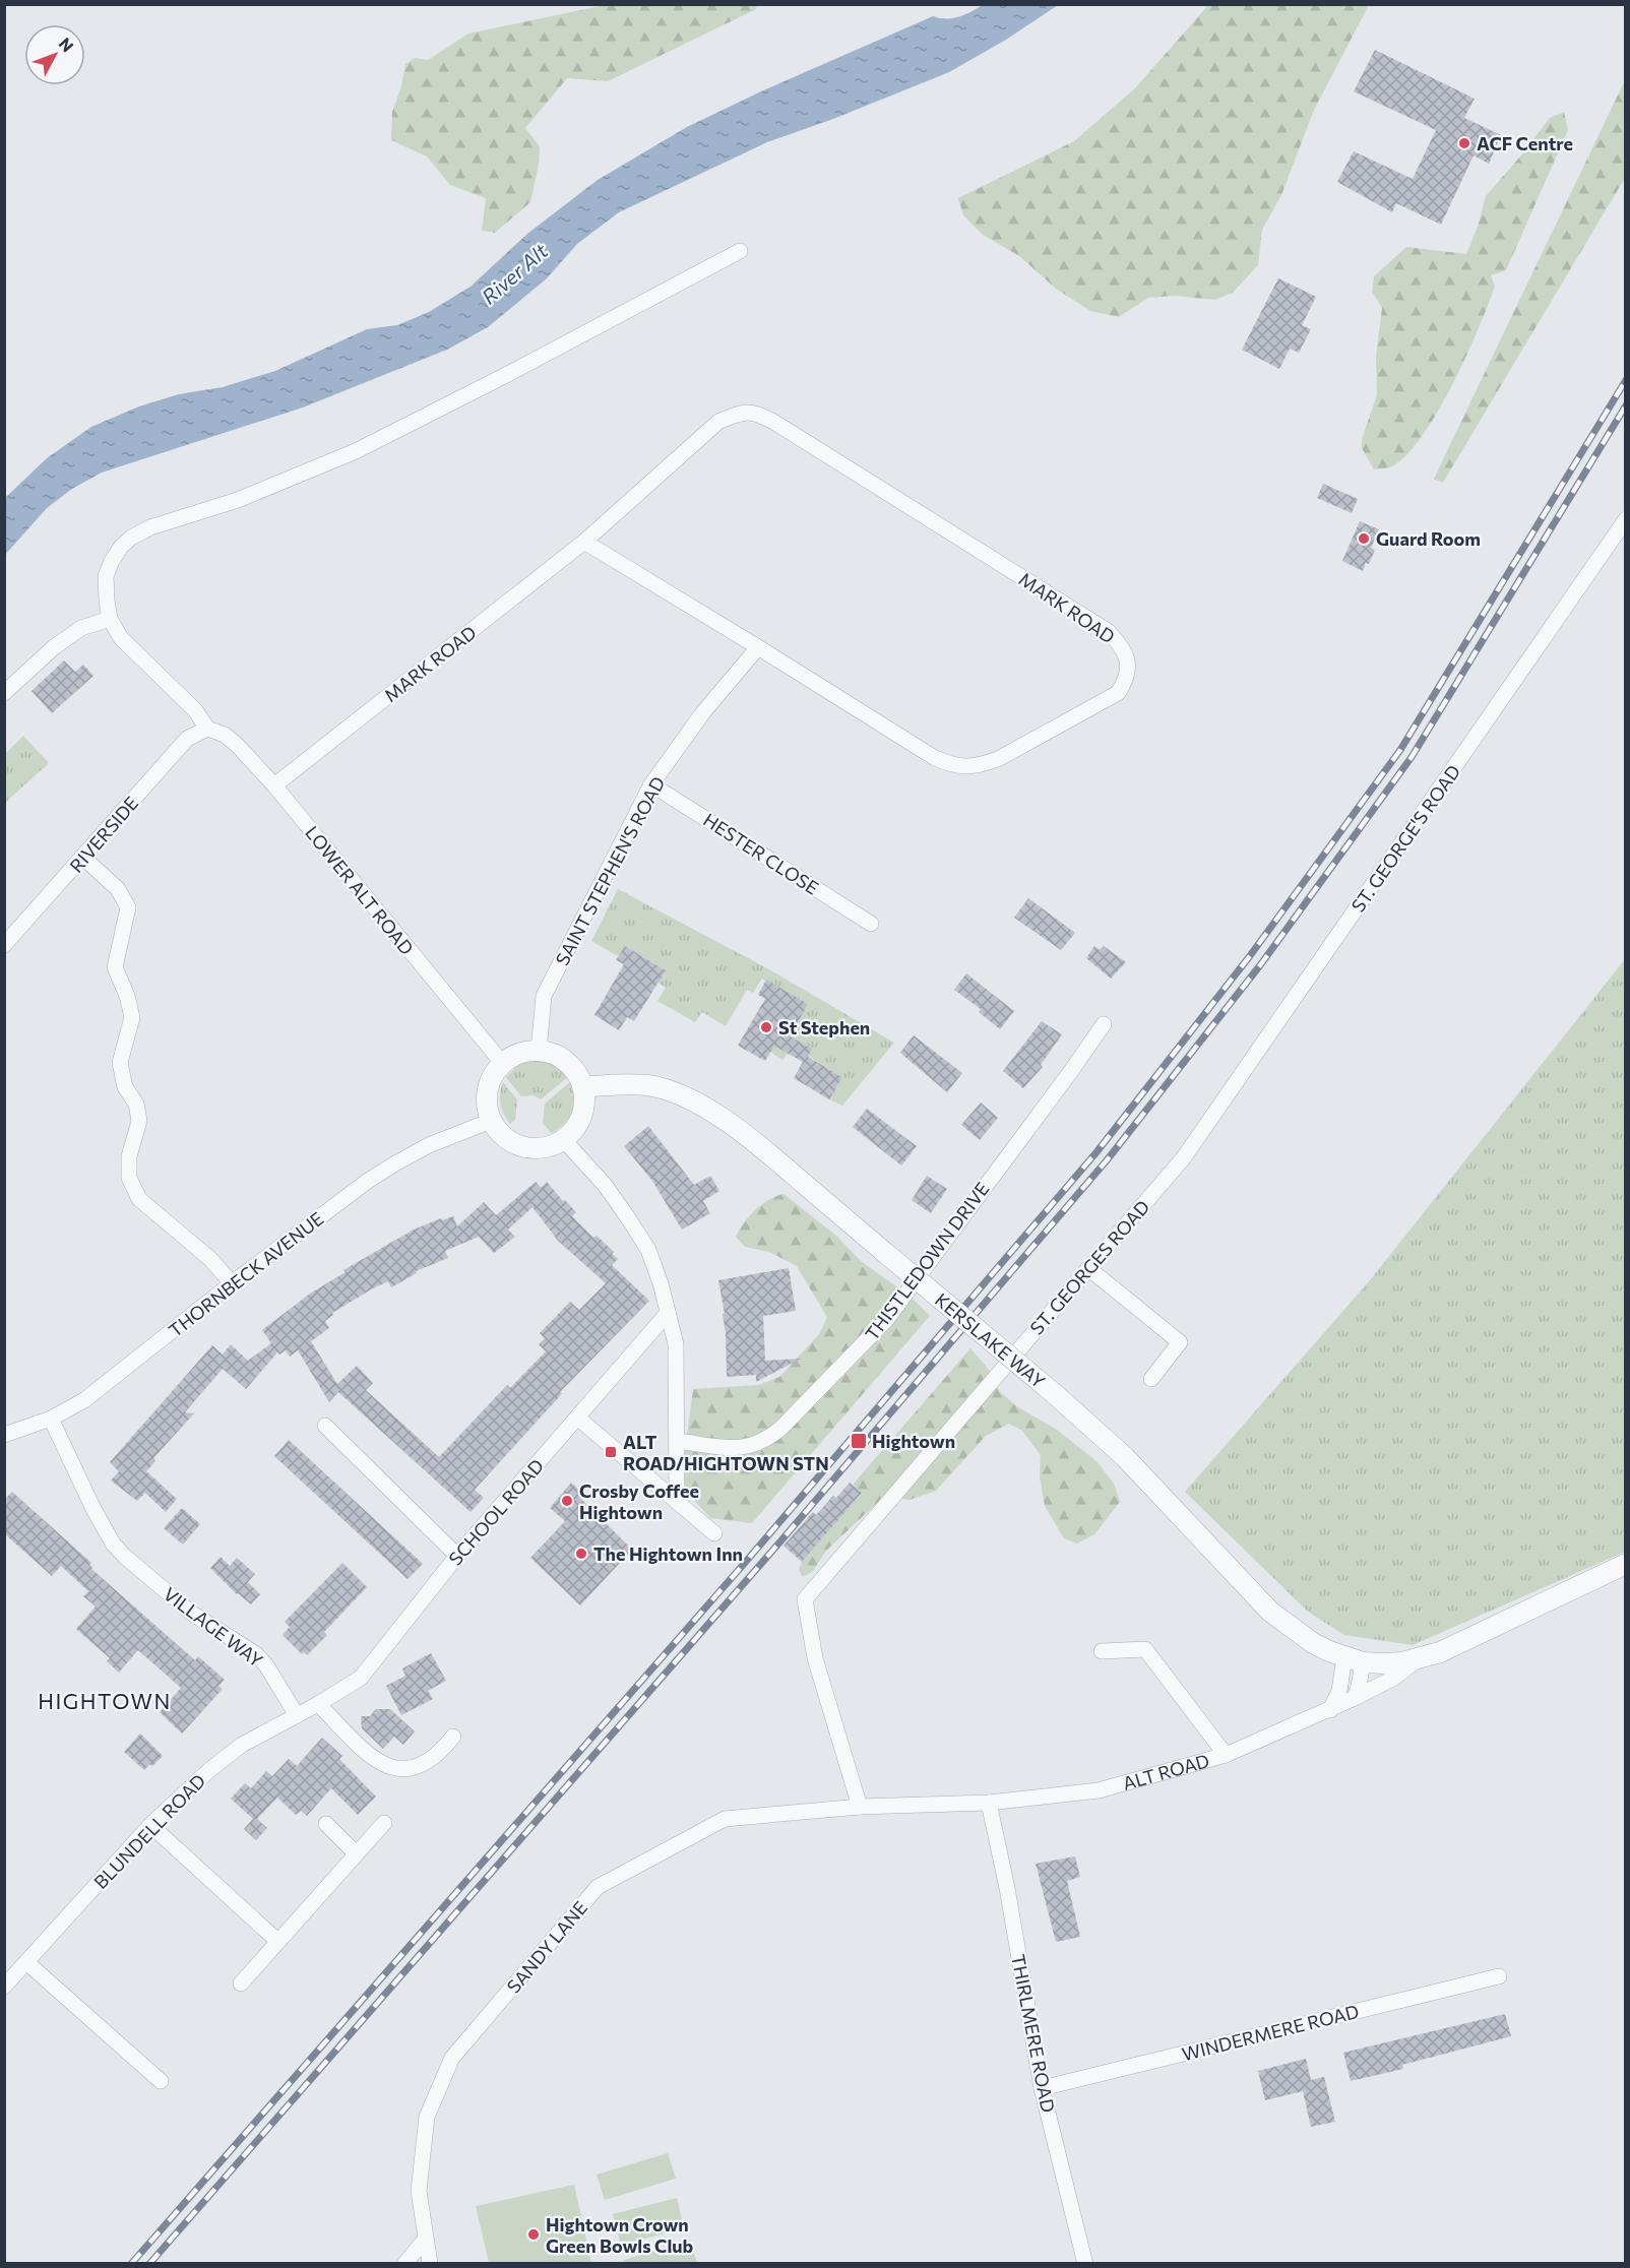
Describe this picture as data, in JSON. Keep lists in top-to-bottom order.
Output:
{
  "streets": {
    "street": [
      "MARK ROAD",
      "RIVERSIDE",
      "ST. GEORGE'S ROAD",
      "HESTER CLOSE",
      "SAINT STEPHEN'S ROAD",
      "LOWER ALT ROAD",
      "THISTLEDOWN DRIVE",
      "ST. GEORGES ROAD",
      "THORNBECK AVENUE",
      "KERSLAKE WAY",
      "SCHOOL ROAD",
      "VILLAGE WAY",
      "ALT ROAD",
      "BLUNDELL ROAD",
      "SANDY LANE",
      "WINDERMERE ROAD",
      "THIRLMERE ROAD"
    ]
  },
  "crossings": [
    ["MARK ROAD", "SAINT STEPHEN'S ROAD"],
    ["MARK ROAD", "LOWER ALT ROAD"],
    ["RIVERSIDE", "LOWER ALT ROAD"],
    ["ST. GEORGE'S ROAD", "ST. GEORGES ROAD"],
    ["HESTER CLOSE", "SAINT STEPHEN'S ROAD"],
    ["SAINT STEPHEN'S ROAD", "LOWER ALT ROAD"],
    ["SAINT STEPHEN'S ROAD", "THORNBECK AVENUE"],
    ["SAINT STEPHEN'S ROAD", "KERSLAKE WAY"],
    ["LOWER ALT ROAD", "THORNBECK AVENUE"],
    ["LOWER ALT ROAD", "KERSLAKE WAY"],
    ["ST. GEORGES ROAD", "ALT ROAD"],
    ["ST. GEORGES ROAD", "SANDY LANE"],
    ["THORNBECK AVENUE", "KERSLAKE WAY"],
    ["THORNBECK AVENUE", "VILLAGE WAY"],
    ["SCHOOL ROAD", "BLUNDELL ROAD"],
    ["VILLAGE WAY", "BLUNDELL ROAD"],
    ["ALT ROAD", "SANDY LANE"],
    ["ALT ROAD", "THIRLMERE ROAD"],
    ["WINDERMERE ROAD", "THIRLMERE ROAD"]
  ],
  "districts": ["HIGHTOWN"],
  "water": ["River Alt"],
  "places": {
    "other": [
      "ACF Centre",
      "Guard Room",
      "St Stephen",
      "Crosby Coffee Hightown",
      "The Hightown Inn",
      "Hightown Crown Green Bowls Club"
    ],
    "transit": ["Hightown", "ALT ROAD/HIGHTOWN STN"]
  },
  "north": "top right"
}
